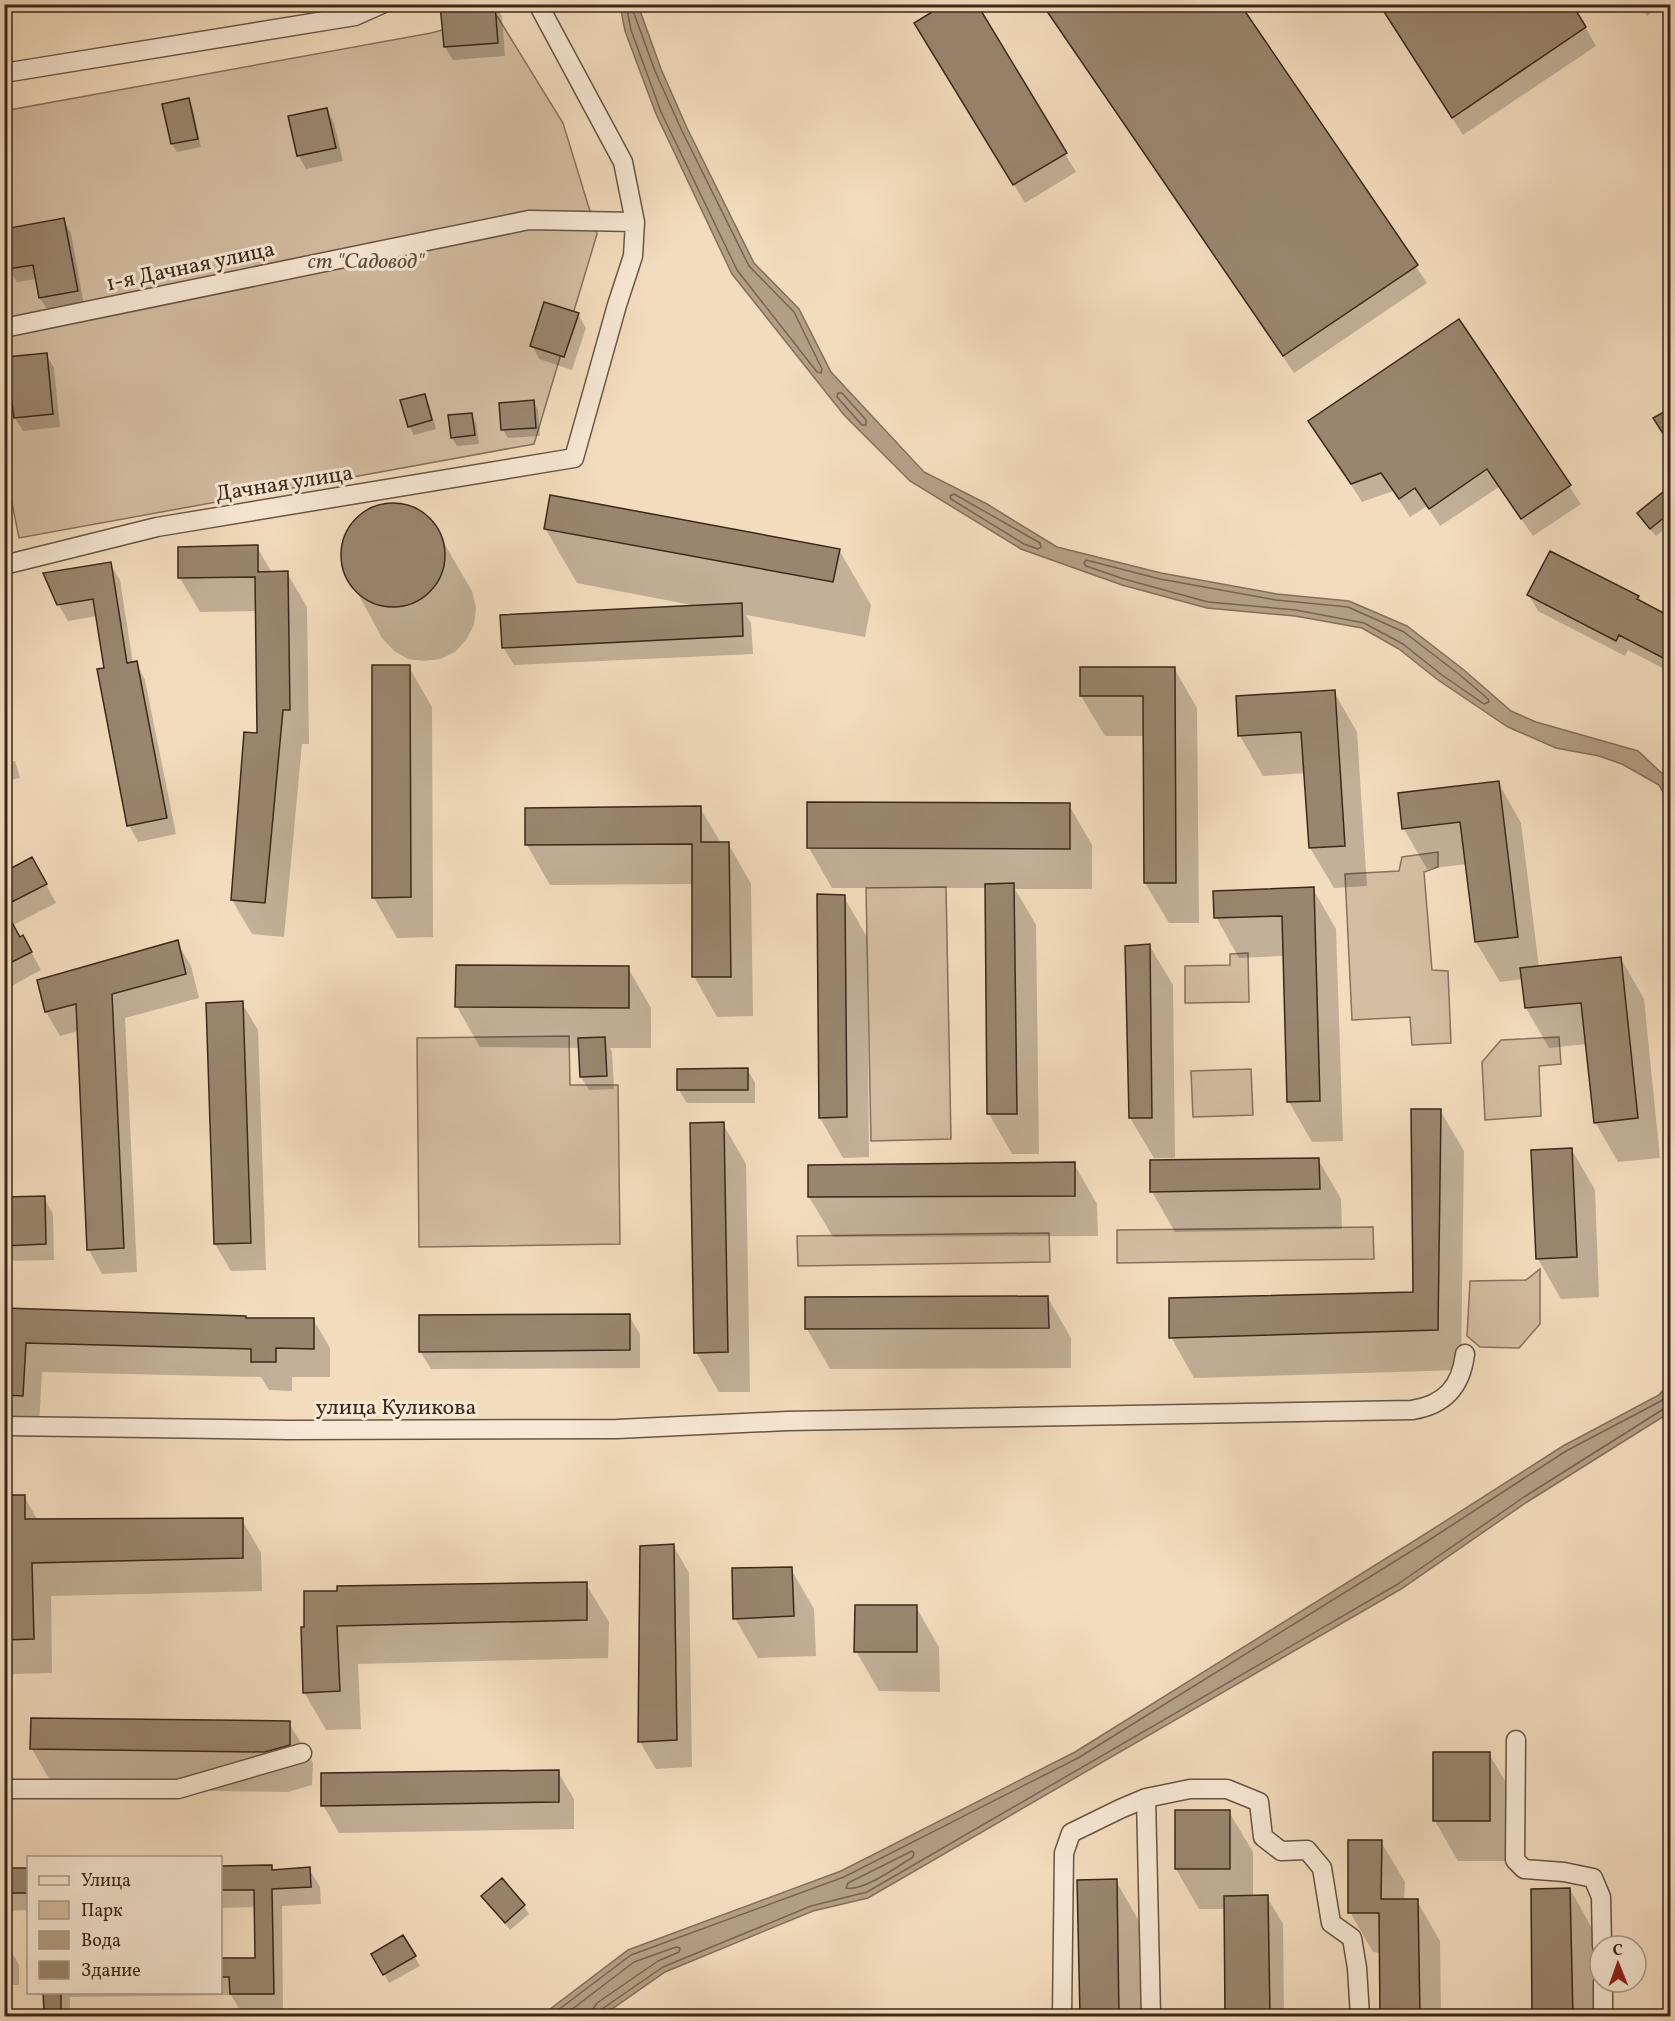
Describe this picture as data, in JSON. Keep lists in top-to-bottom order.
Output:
{
  "streets": {
    "street": ["1-я Дачная улица", "Дачная улица", "улица Куликова"]
  },
  "crossings": [
    ["1-я Дачная улица", "Дачная улица"]
  ],
  "parks": ["ст \"Садовод\""],
  "legend": [
    "Улица",
    "Парк",
    "Вода",
    "Здание"
  ],
  "north": "top"
}
